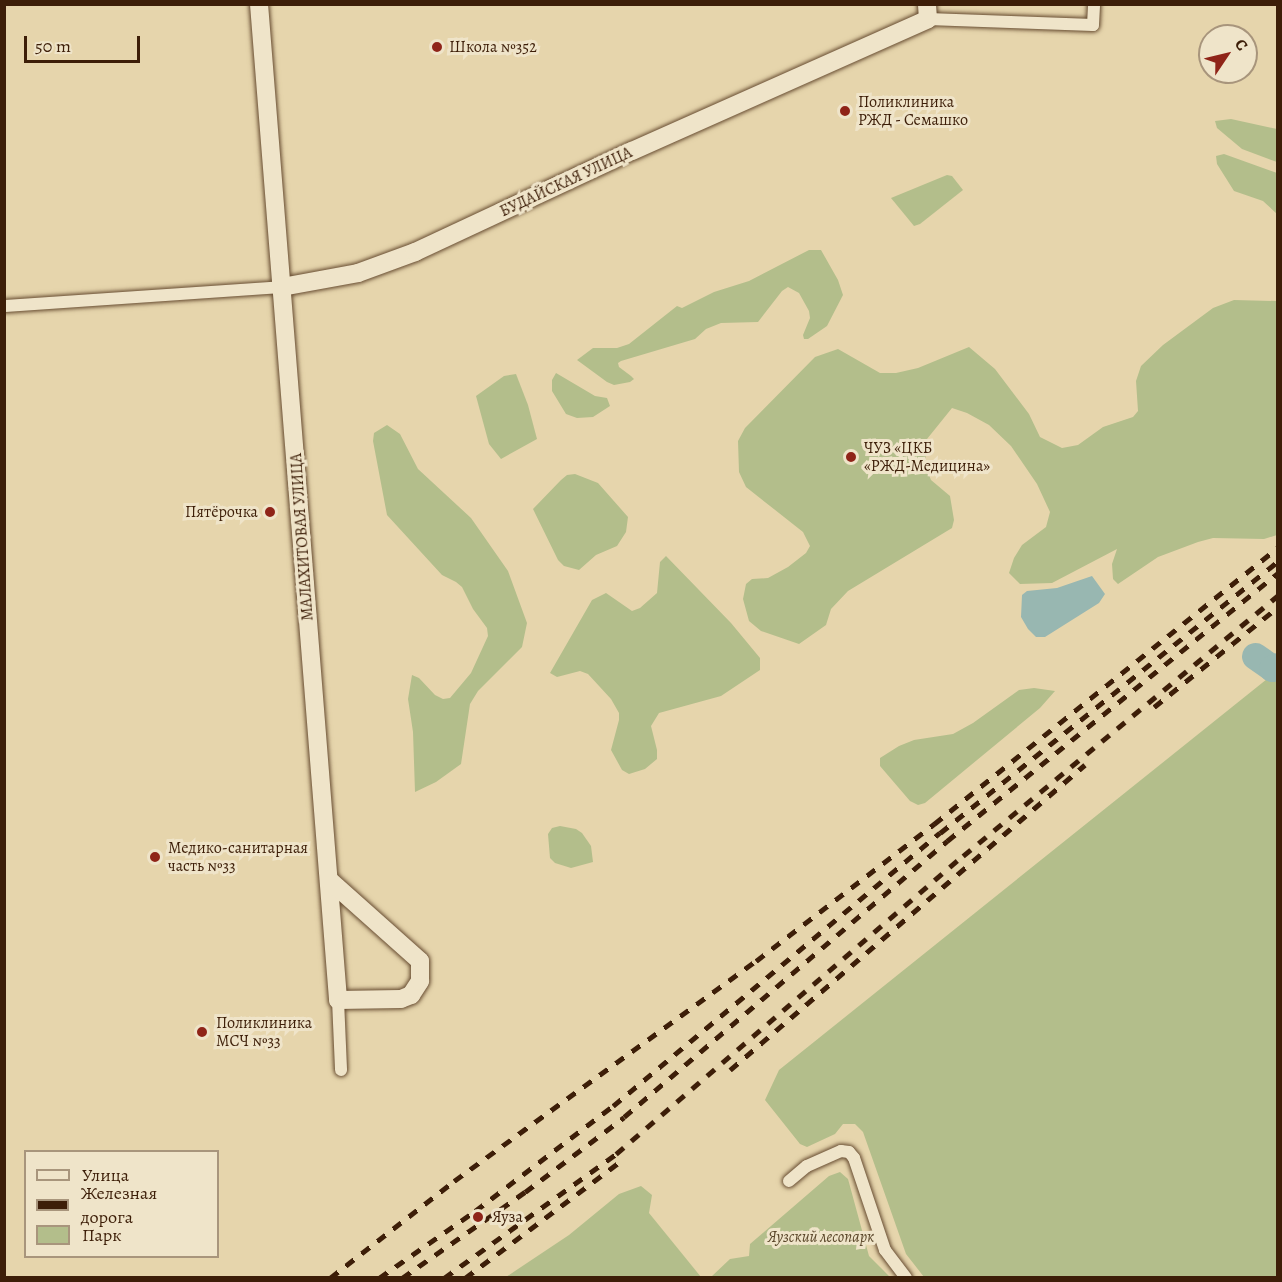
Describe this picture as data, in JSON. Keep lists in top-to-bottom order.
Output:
{
  "streets": {
    "street": ["БУДАЙСКАЯ УЛИЦА", "МАЛАХИТОВАЯ УЛИЦА"]
  },
  "crossings": [
    ["БУДАЙСКАЯ УЛИЦА", "МАЛАХИТОВАЯ УЛИЦА"]
  ],
  "parks": ["Яузский лесопарк"],
  "places": [
    "Школа №352",
    "Поликлиника РЖД - Семашко",
    "ЧУЗ «ЦКБ «РЖД-Медицина»",
    "Пятёрочка",
    "Медико-санитарная часть №33",
    "Поликлиника МСЧ №33",
    "Яуза"
  ],
  "legend": ["Улица", "Железная дорога", "Парк"],
  "scale_bar": "50 m",
  "north": "top right"
}
